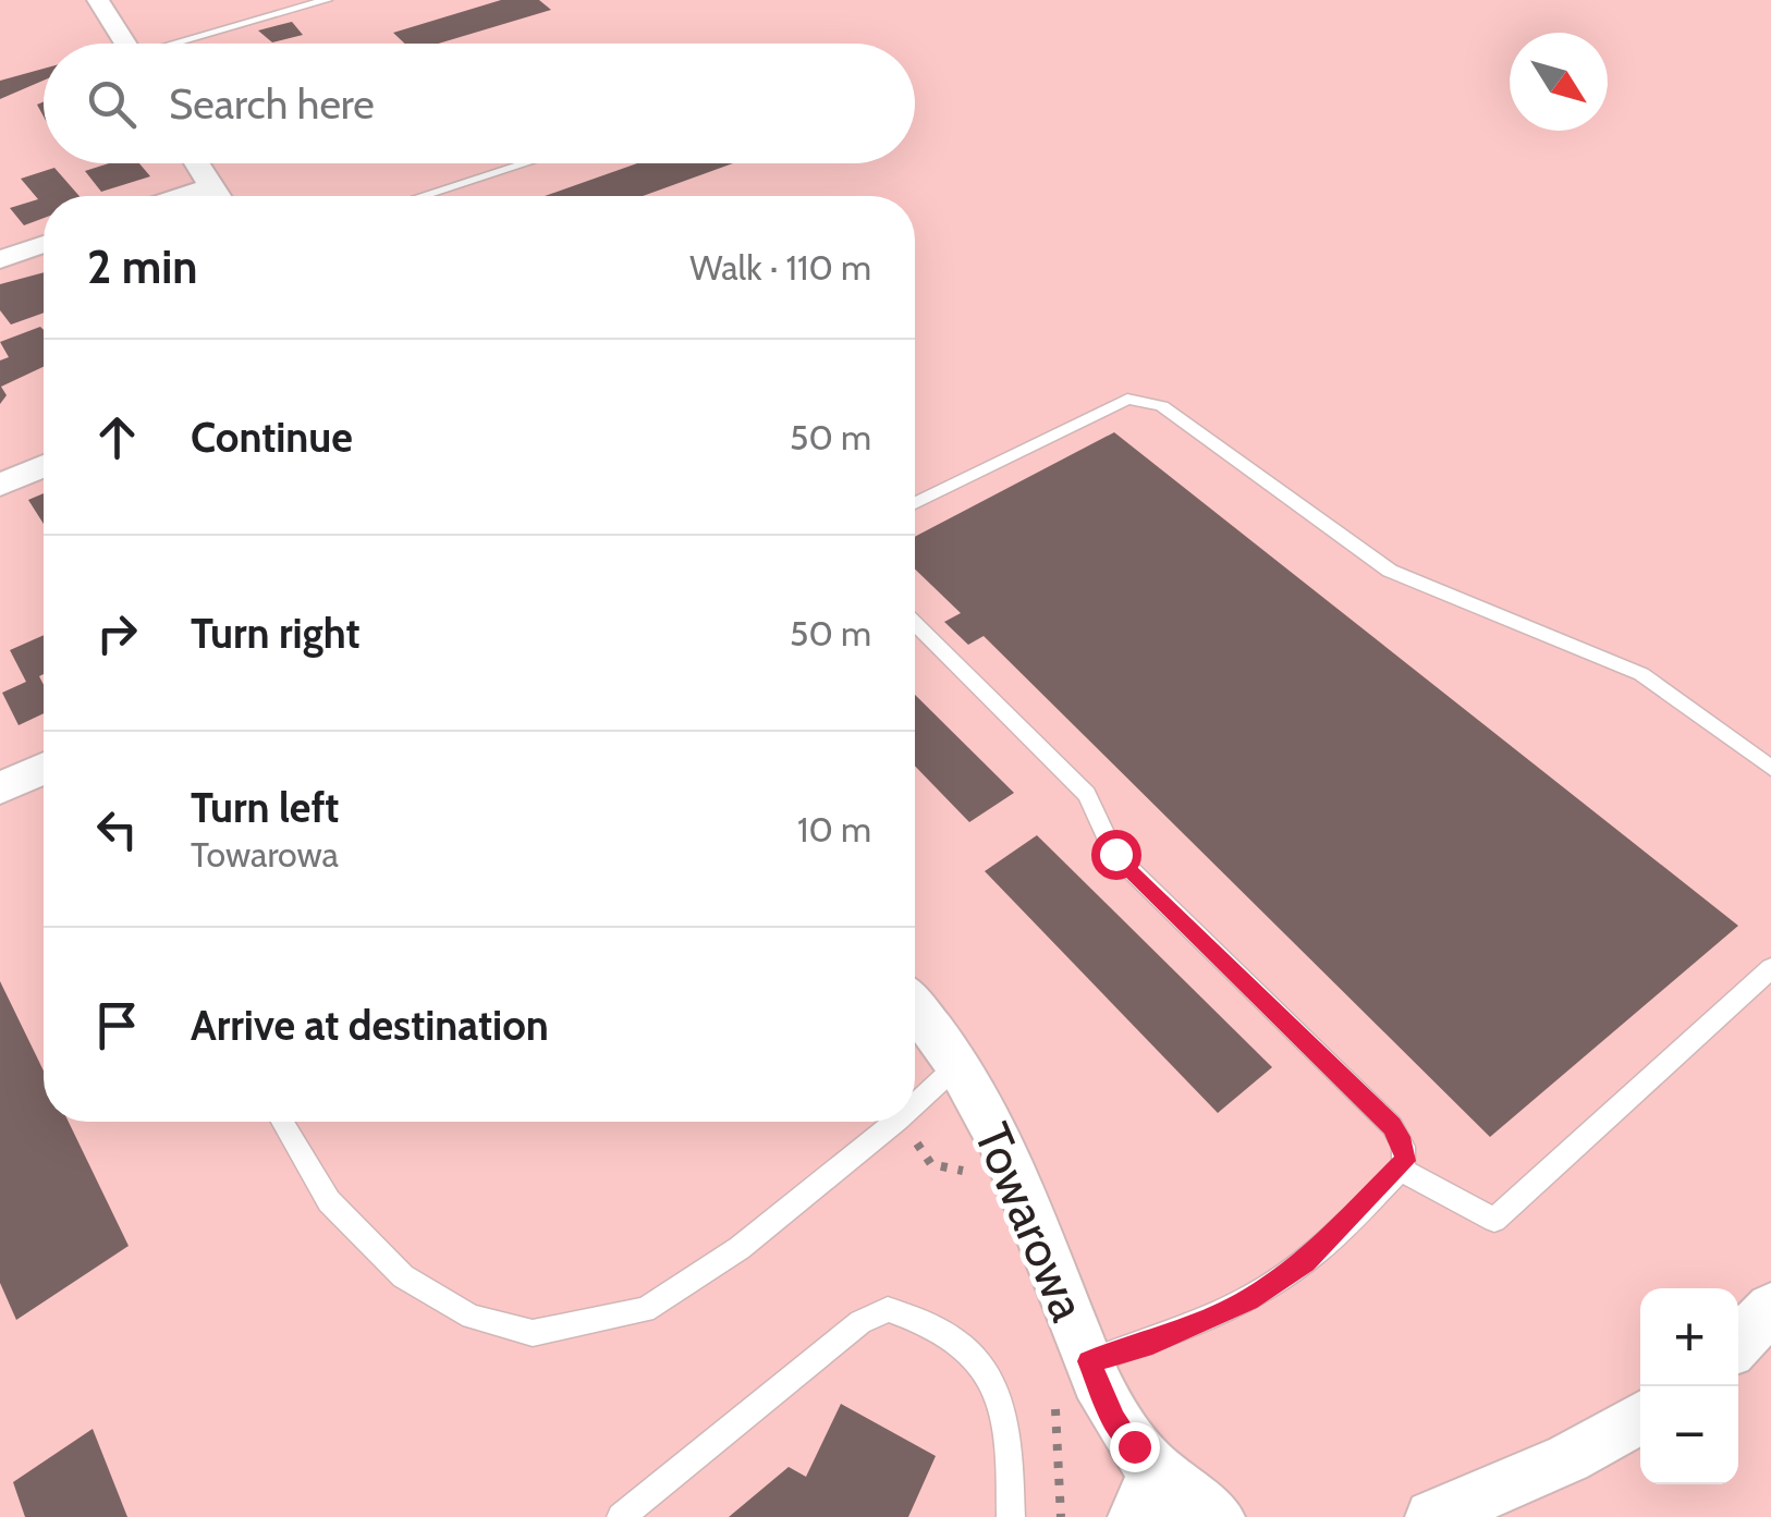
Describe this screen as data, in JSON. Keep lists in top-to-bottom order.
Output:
{
  "streets": {
    "street": ["Towarowa"]
  },
  "north": "bottom right",
  "page": {
    "search": "Search here",
    "heading": ["2 min", "Walk · 110 m"],
    "list": [
      ["Continue", "50 m"],
      ["Turn right", "50 m"],
      ["Turn left", "Towarowa", "10 m"],
      "Arrive at destination"
    ],
    "map_buttons": ["+", "−"]
  }
}
